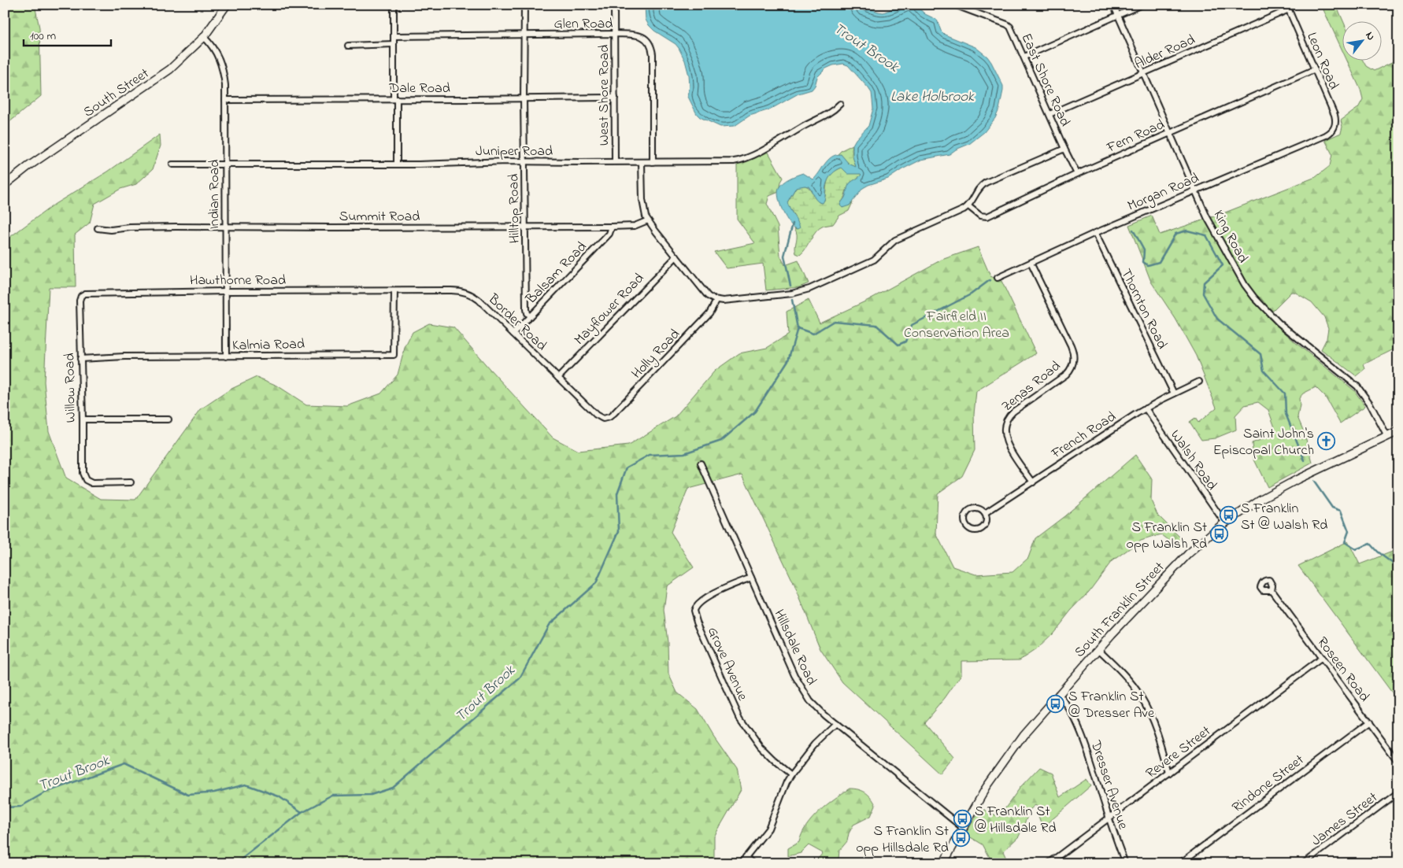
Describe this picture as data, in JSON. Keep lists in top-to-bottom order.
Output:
{
  "streets": {
    "main road": ["South Street", "South Franklin Street"],
    "street": [
      "Glen Road",
      "Alder Road",
      "Leon Road",
      "East Shore Road",
      "Dale Road",
      "West Shore Road",
      "Fern Road",
      "Juniper Road",
      "Morgan Road",
      "Indian Road",
      "Hilltop Road",
      "Summit Road",
      "King Road",
      "Balsam Road",
      "Hawthorne Road",
      "Mayflower Road",
      "Thornton Road",
      "Border Road",
      "Kalmia Road",
      "Holly Road",
      "Zenas Road",
      "Willow Road",
      "French Road",
      "Walsh Road",
      "Hillsdale Road",
      "Grove Avenue",
      "Roseen Road",
      "Revere Street",
      "Rindone Street",
      "Dresser Avenue",
      "James Street"
    ]
  },
  "crossings": [
    ["Glen Road", "West Shore Road"],
    ["Glen Road", "Juniper Road"],
    ["Glen Road", "Hilltop Road"],
    ["Alder Road", "Leon Road"],
    ["Alder Road", "East Shore Road"],
    ["Alder Road", "King Road"],
    ["Leon Road", "Fern Road"],
    ["Leon Road", "Morgan Road"],
    ["East Shore Road", "Fern Road"],
    ["Dale Road", "West Shore Road"],
    ["Dale Road", "Indian Road"],
    ["Dale Road", "Hilltop Road"],
    ["South Street", "Indian Road"],
    ["West Shore Road", "Juniper Road"],
    ["Fern Road", "King Road"],
    ["Juniper Road", "Indian Road"],
    ["Juniper Road", "Hilltop Road"],
    ["Morgan Road", "King Road"],
    ["Morgan Road", "Thornton Road"],
    ["Morgan Road", "Zenas Road"],
    ["Indian Road", "Summit Road"],
    ["Indian Road", "Hawthorne Road"],
    ["Indian Road", "Kalmia Road"],
    ["Hilltop Road", "Summit Road"],
    ["Hilltop Road", "Balsam Road"],
    ["Summit Road", "Balsam Road"],
    ["King Road", "South Franklin Street"],
    ["Balsam Road", "Border Road"],
    ["Hawthorne Road", "Border Road"],
    ["Hawthorne Road", "Kalmia Road"],
    ["Hawthorne Road", "Willow Road"],
    ["Mayflower Road", "Border Road"],
    ["Thornton Road", "French Road"],
    ["Border Road", "Kalmia Road"],
    ["Border Road", "Holly Road"],
    ["Kalmia Road", "Willow Road"],
    ["Zenas Road", "French Road"],
    ["French Road", "Walsh Road"],
    ["Walsh Road", "South Franklin Street"],
    ["South Franklin Street", "Hillsdale Road"],
    ["South Franklin Street", "Dresser Avenue"],
    ["Hillsdale Road", "Grove Avenue"],
    ["Roseen Road", "Revere Street"],
    ["Roseen Road", "Rindone Street"],
    ["Revere Street", "Dresser Avenue"]
  ],
  "water": ["Trout Brook", "Lake Holbrook"],
  "parks": ["Fairfield II Conservation Area"],
  "places": {
    "church": ["Saint John's Episcopal Church"],
    "bus stop": [
      "S Franklin St @ Walsh Rd",
      "S Franklin St opp Walsh Rd",
      "S Franklin St @ Dresser Ave",
      "S Franklin St @ Hillsdale Rd",
      "S Franklin St opp Hillsdale Rd"
    ]
  },
  "scale_bar": "100 m",
  "north": "top right"
}
